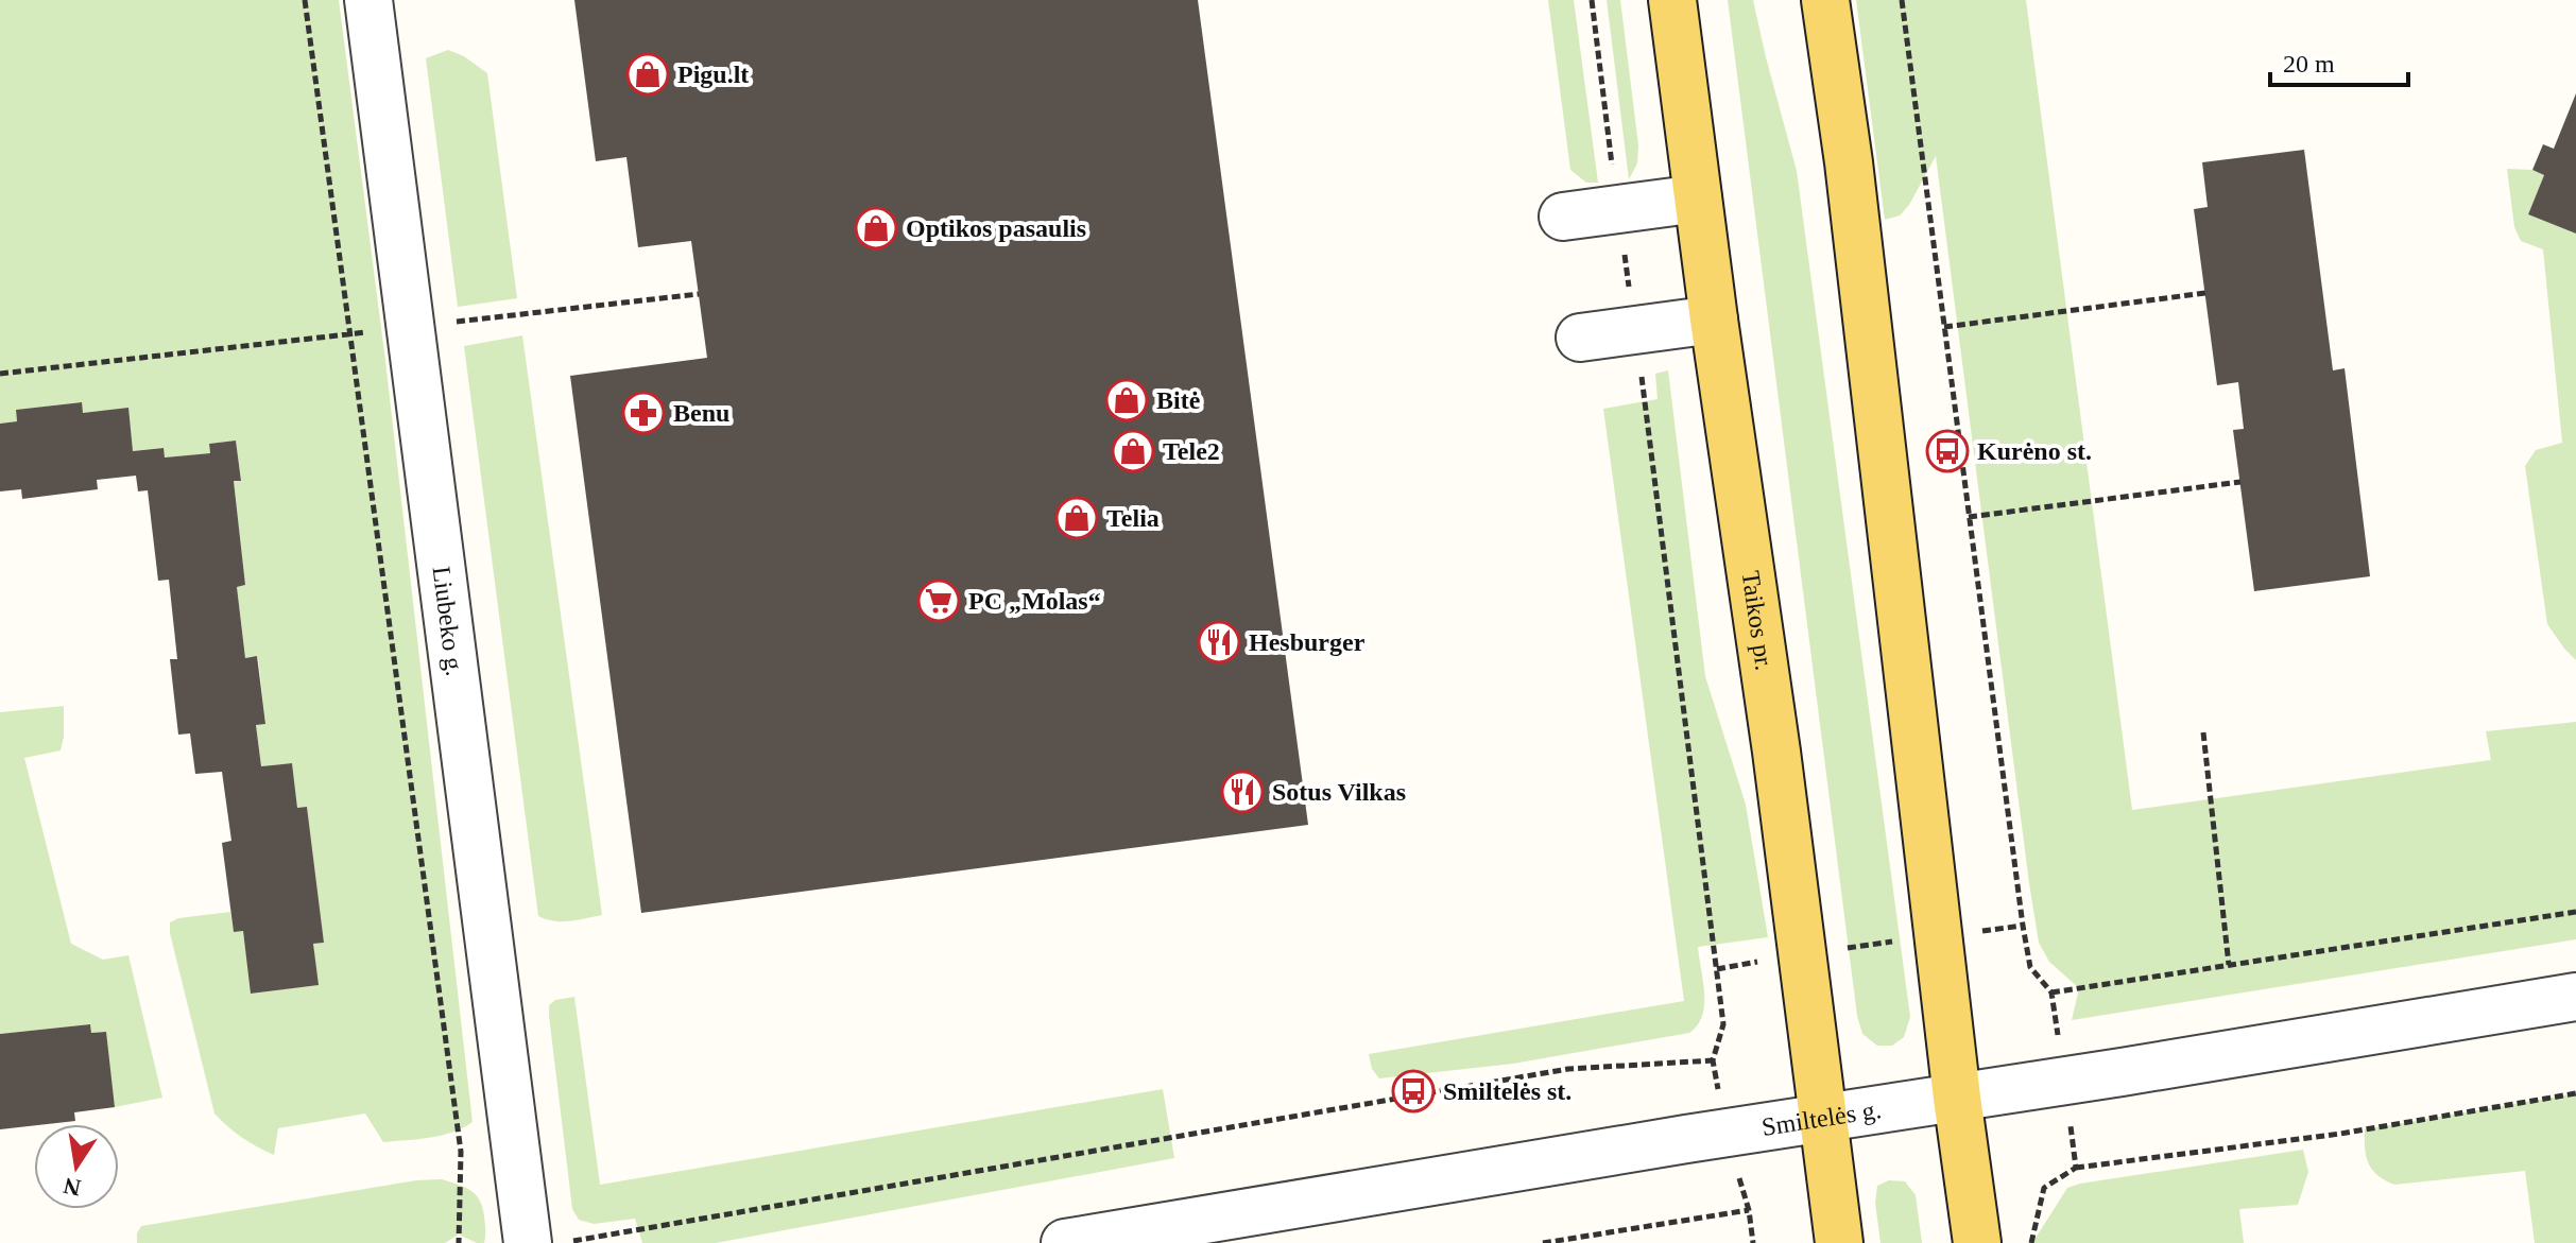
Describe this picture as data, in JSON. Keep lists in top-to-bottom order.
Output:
{
  "streets": {
    "main road": ["Taikos pr."],
    "street": ["Liubeko g.", "Smiltelės g."]
  },
  "crossings": [
    ["Taikos pr.", "Smiltelės g."]
  ],
  "places": {
    "shop": [
      "Pigu.lt",
      "Optikos pasaulis",
      "Bitė",
      "Tele2",
      "Telia"
    ],
    "pharmacy": ["Benu"],
    "bus stop": ["Kurėno st.", "Smiltelės st."],
    "supermarket": ["PC „Molas“"],
    "restaurant": ["Hesburger", "Sotus Vilkas"]
  },
  "scale_bar": "20 m",
  "north": "bottom"
}
